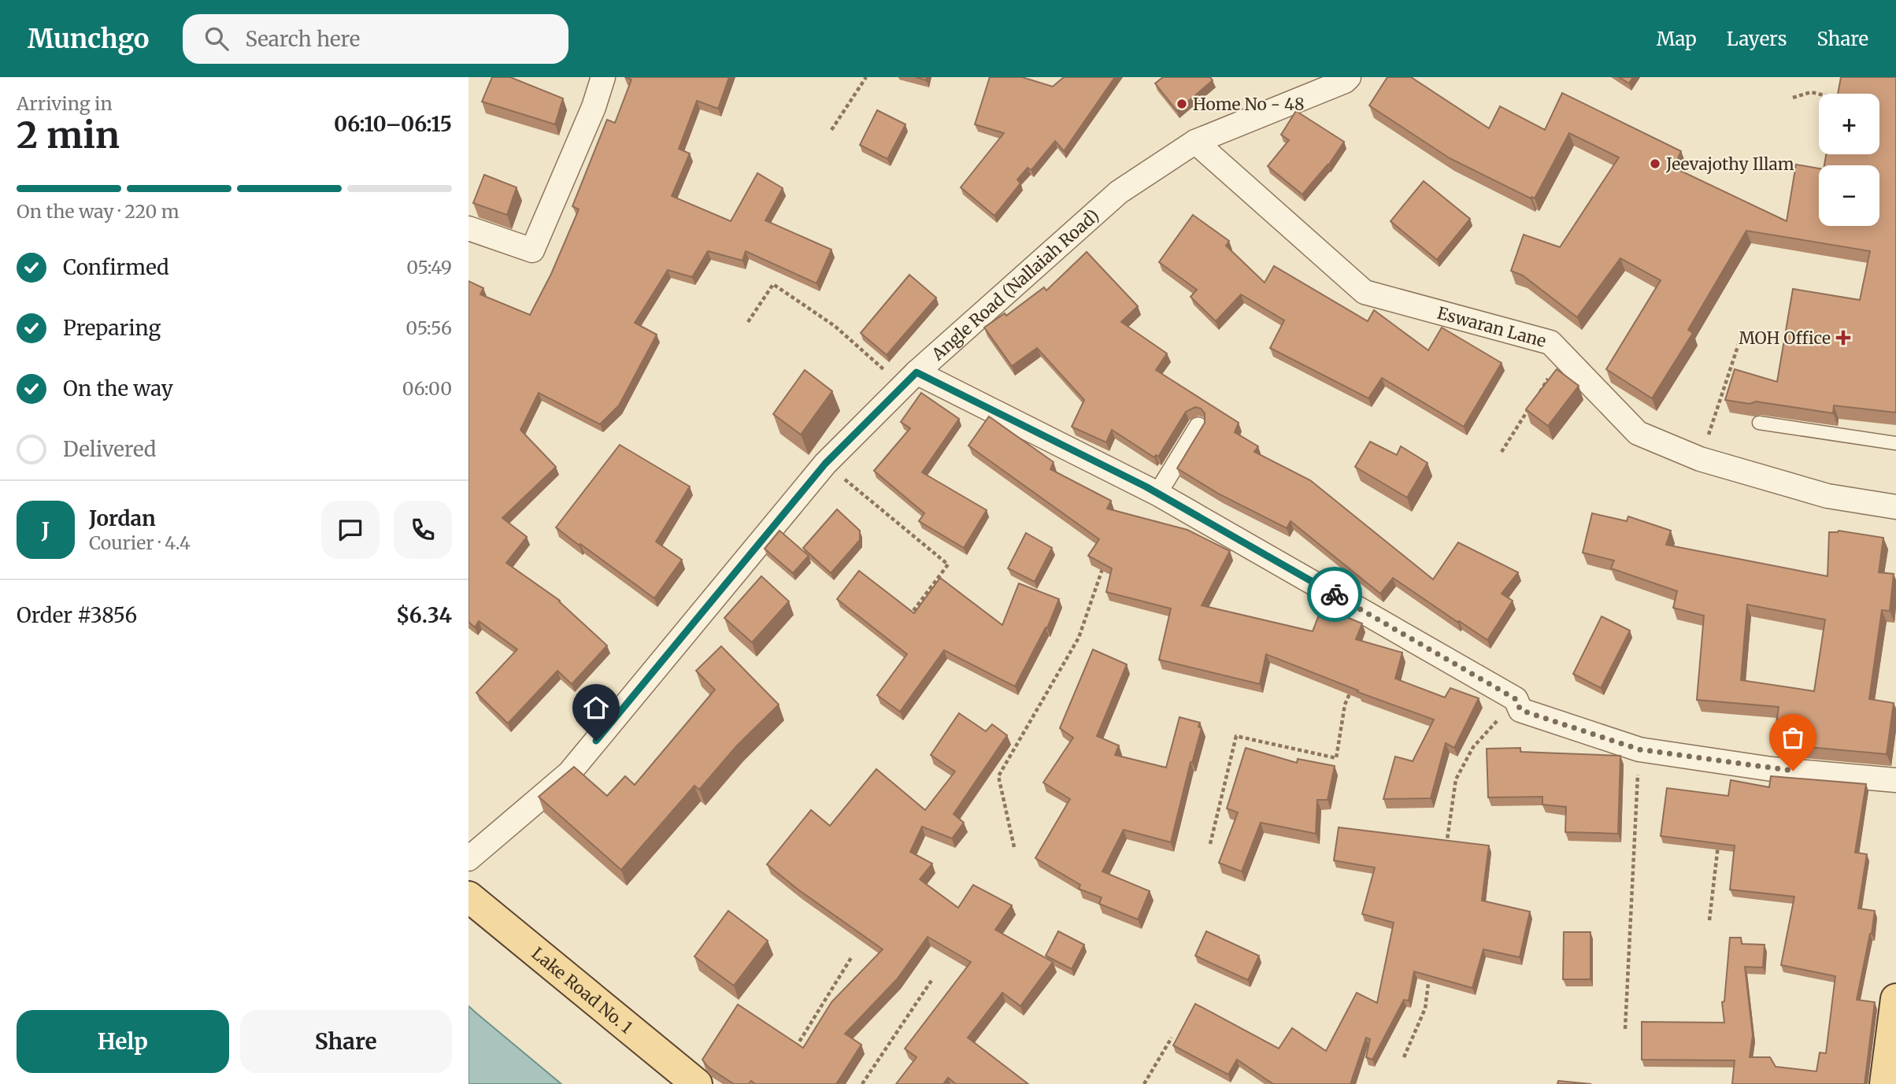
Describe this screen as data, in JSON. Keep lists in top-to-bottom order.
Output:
{
  "streets": {
    "main road": ["Lake Road No. 1"],
    "street": ["Angle Road (Nallaiah Road)", "Eswaran Lane"]
  },
  "crossings": [
    ["Angle Road (Nallaiah Road)", "Eswaran Lane"]
  ],
  "places": {
    "other": ["Home No - 48", "Jeevajothy Illam"],
    "health": ["MOH Office"]
  },
  "page": {
    "header": "Munchgo",
    "search": "Search here",
    "nav": ["Map", "Layers", "Share"],
    "heading": ["2 min", "Arriving in", "06:10–06:15"],
    "panel": [
      "Jordan",
      "Courier · 4.4",
      "Order #3856",
      "$6.34"
    ],
    "map_buttons": ["+", "−"],
    "bar": "On the way · 220 m",
    "list": [
      ["Confirmed", "05:49"],
      ["Preparing", "05:56"],
      ["On the way", "06:00"],
      "Delivered"
    ],
    "round": "J",
    "buttons": ["Help", "Share"]
  }
}
